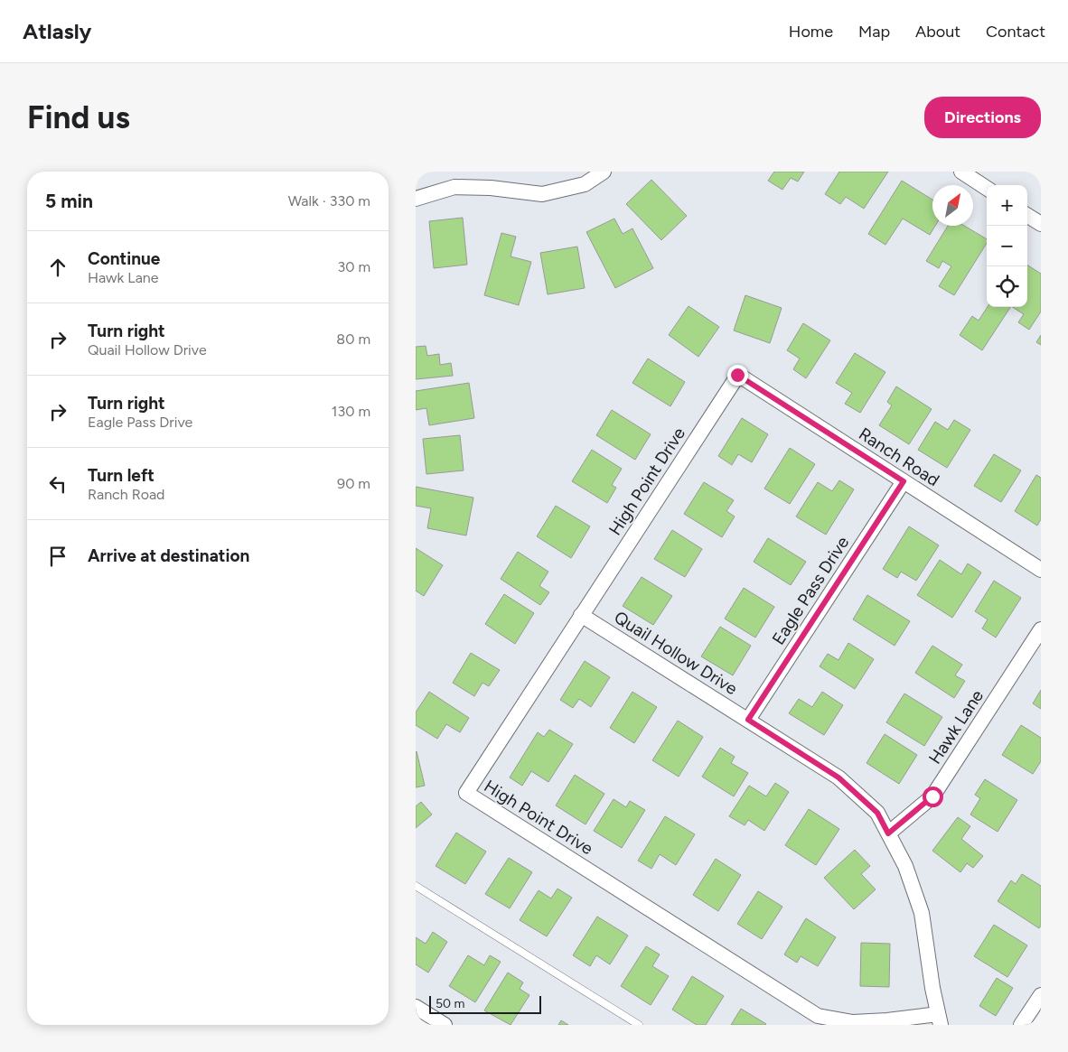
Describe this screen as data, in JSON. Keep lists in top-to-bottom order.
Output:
{
  "streets": {
    "street": [
      "Ranch Road",
      "High Point Drive",
      "Eagle Pass Drive",
      "Quail Hollow Drive",
      "Hawk Lane"
    ]
  },
  "crossings": [
    ["Ranch Road", "High Point Drive"],
    ["Ranch Road", "Eagle Pass Drive"],
    ["High Point Drive", "Quail Hollow Drive"],
    ["Eagle Pass Drive", "Quail Hollow Drive"],
    ["Quail Hollow Drive", "Hawk Lane"]
  ],
  "scale_bar": "50 m",
  "north": "top right",
  "page": {
    "header": "Atlasly",
    "nav": [
      "Home",
      "Map",
      "About",
      "Contact"
    ],
    "buttons": "Directions",
    "title": "Find us",
    "heading": ["5 min", "Walk · 330 m"],
    "map_buttons": ["+", "−"],
    "list": [
      ["Continue", "Hawk Lane", "30 m"],
      ["Turn right", "Quail Hollow Drive", "80 m"],
      ["Turn right", "Eagle Pass Drive", "130 m"],
      ["Turn left", "Ranch Road", "90 m"],
      "Arrive at destination"
    ],
    "scale": "50 m"
  }
}
